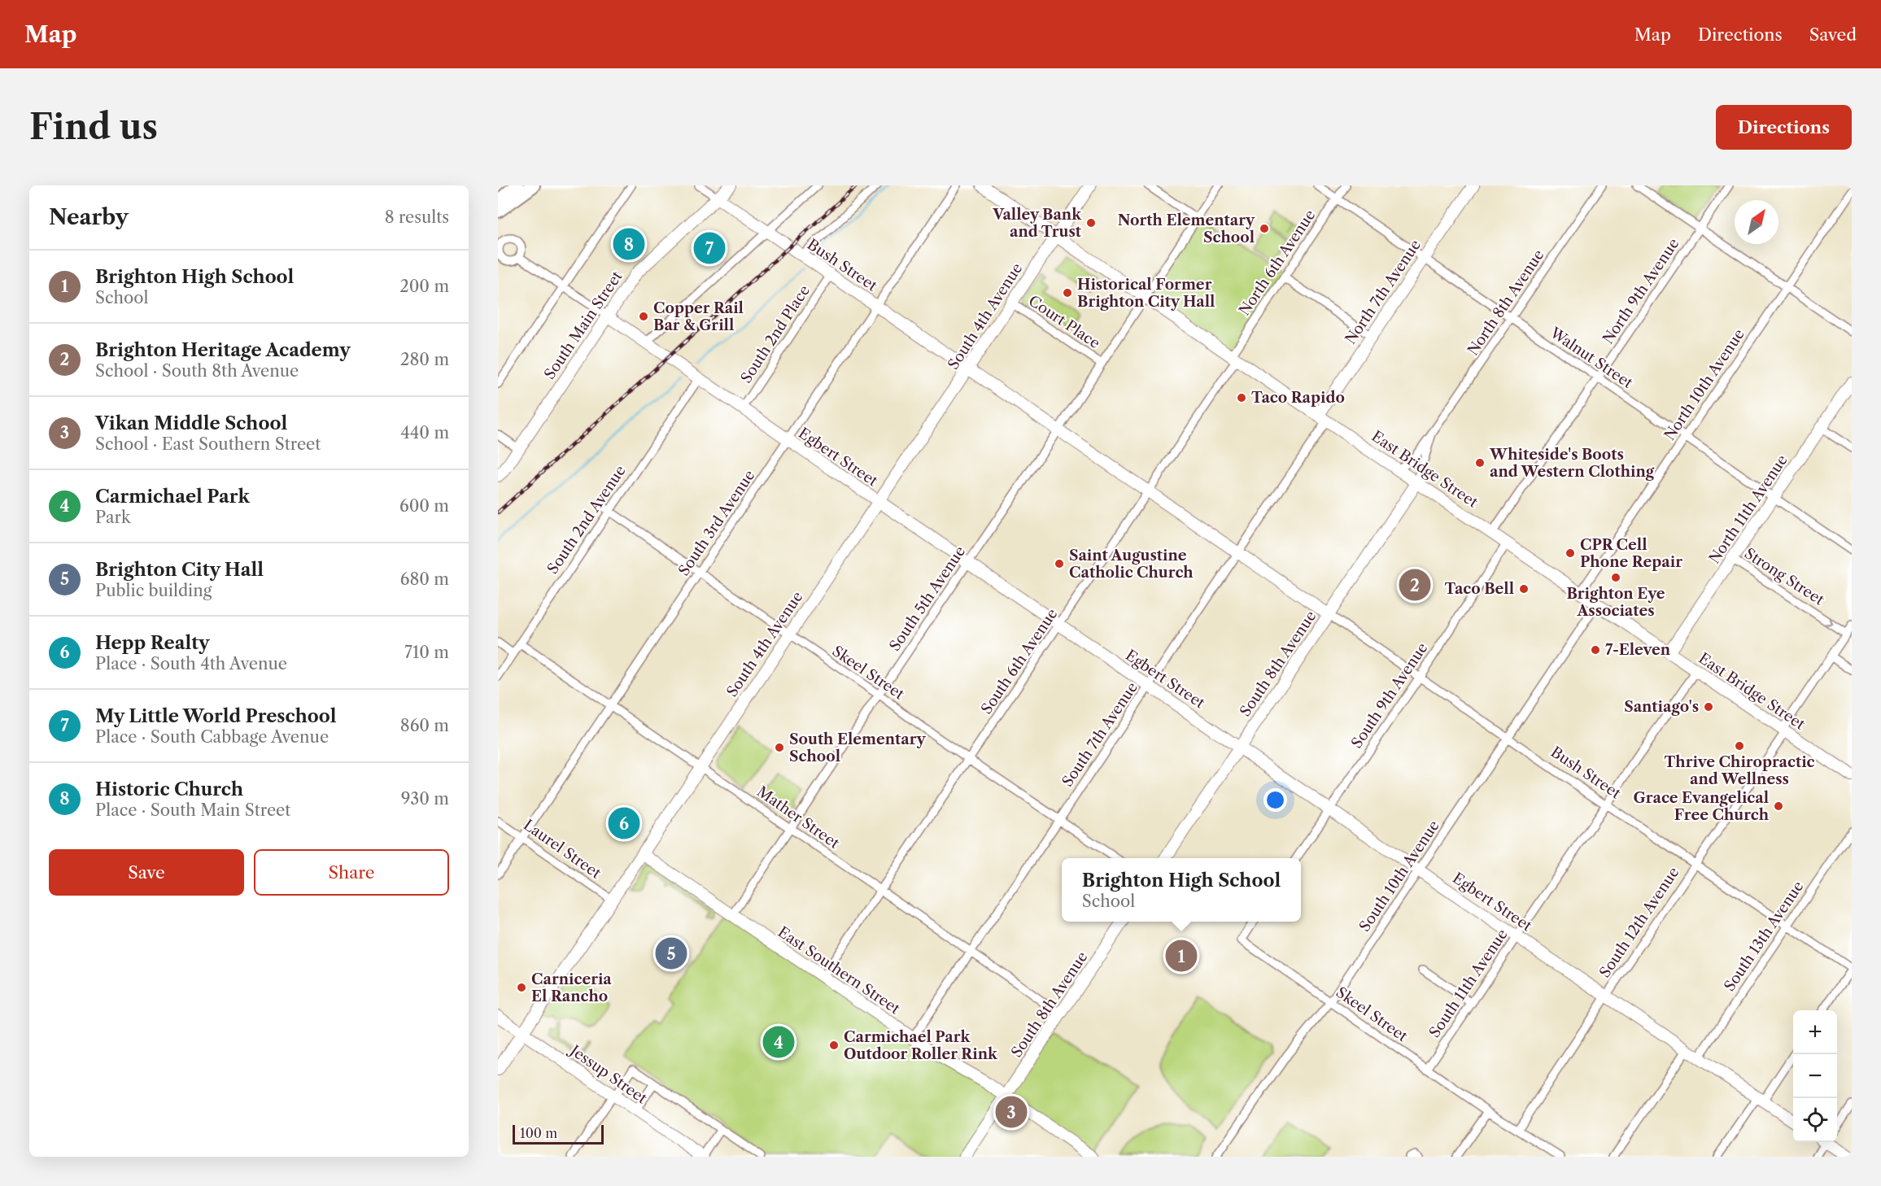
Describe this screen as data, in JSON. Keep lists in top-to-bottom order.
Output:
{
  "streets": {
    "street": [
      "North 6th Avenue",
      "Bush Street",
      "North 9th Avenue",
      "North 7th Avenue",
      "North 8th Avenue",
      "South 4th Avenue",
      "Court Place",
      "South Main Street",
      "South 2nd Place",
      "Walnut Street",
      "North 10th Avenue",
      "Egbert Street",
      "East Bridge Street",
      "North 11th Avenue",
      "South 2nd Avenue",
      "South 3rd Avenue",
      "Strong Street",
      "South 5th Avenue",
      "South 6th Avenue",
      "South 8th Avenue",
      "Skeel Street",
      "South 9th Avenue",
      "South 7th Avenue",
      "Mather Street",
      "Laurel Street",
      "South 10th Avenue",
      "South 12th Avenue",
      "South 13th Avenue",
      "East Southern Street",
      "South 11th Avenue",
      "Jessup Street"
    ]
  },
  "crossings": [
    ["North 6th Avenue", "Walnut Street"],
    ["North 6th Avenue", "East Bridge Street"],
    ["North 6th Avenue", "South 6th Avenue"],
    ["Bush Street", "South 4th Avenue"],
    ["Bush Street", "South Main Street"],
    ["Bush Street", "South 2nd Place"],
    ["Bush Street", "South 3rd Avenue"],
    ["Bush Street", "South 5th Avenue"],
    ["Bush Street", "South 6th Avenue"],
    ["Bush Street", "South 8th Avenue"],
    ["Bush Street", "South 9th Avenue"],
    ["Bush Street", "South 7th Avenue"],
    ["Bush Street", "South 10th Avenue"],
    ["Bush Street", "South 12th Avenue"],
    ["Bush Street", "South 13th Avenue"],
    ["Bush Street", "South 11th Avenue"],
    ["North 9th Avenue", "Walnut Street"],
    ["North 9th Avenue", "East Bridge Street"],
    ["North 7th Avenue", "Walnut Street"],
    ["North 7th Avenue", "East Bridge Street"],
    ["North 7th Avenue", "South 7th Avenue"],
    ["North 8th Avenue", "Walnut Street"],
    ["North 8th Avenue", "East Bridge Street"],
    ["North 8th Avenue", "South 8th Avenue"],
    ["South 4th Avenue", "Court Place"],
    ["South 4th Avenue", "Egbert Street"],
    ["South 4th Avenue", "East Bridge Street"],
    ["South 4th Avenue", "Skeel Street"],
    ["South 4th Avenue", "Mather Street"],
    ["South 4th Avenue", "Laurel Street"],
    ["South 4th Avenue", "East Southern Street"],
    ["South 4th Avenue", "Jessup Street"],
    ["Court Place", "South 5th Avenue"],
    ["South Main Street", "Egbert Street"],
    ["South 2nd Place", "Egbert Street"],
    ["Walnut Street", "North 10th Avenue"],
    ["Walnut Street", "North 11th Avenue"],
    ["North 10th Avenue", "East Bridge Street"],
    ["Egbert Street", "South 2nd Avenue"],
    ["Egbert Street", "South 3rd Avenue"],
    ["Egbert Street", "South 5th Avenue"],
    ["Egbert Street", "South 6th Avenue"],
    ["Egbert Street", "South 8th Avenue"],
    ["Egbert Street", "South 9th Avenue"],
    ["Egbert Street", "South 7th Avenue"],
    ["Egbert Street", "South 10th Avenue"],
    ["Egbert Street", "South 12th Avenue"],
    ["Egbert Street", "South 13th Avenue"],
    ["Egbert Street", "South 11th Avenue"],
    ["East Bridge Street", "North 11th Avenue"],
    ["East Bridge Street", "South 5th Avenue"],
    ["East Bridge Street", "South 6th Avenue"],
    ["East Bridge Street", "South 8th Avenue"],
    ["East Bridge Street", "South 9th Avenue"],
    ["East Bridge Street", "South 7th Avenue"],
    ["East Bridge Street", "South 10th Avenue"],
    ["East Bridge Street", "South 12th Avenue"],
    ["East Bridge Street", "South 11th Avenue"],
    ["North 11th Avenue", "Strong Street"],
    ["South 2nd Avenue", "Skeel Street"],
    ["South 2nd Avenue", "Mather Street"],
    ["South 3rd Avenue", "Skeel Street"],
    ["South 3rd Avenue", "Mather Street"],
    ["South 3rd Avenue", "Laurel Street"],
    ["Strong Street", "South 12th Avenue"],
    ["South 5th Avenue", "Skeel Street"],
    ["South 5th Avenue", "Mather Street"],
    ["South 5th Avenue", "East Southern Street"],
    ["South 6th Avenue", "Skeel Street"],
    ["South 6th Avenue", "Mather Street"],
    ["South 6th Avenue", "East Southern Street"],
    ["South 8th Avenue", "Mather Street"],
    ["South 8th Avenue", "East Southern Street"],
    ["Skeel Street", "South 7th Avenue"],
    ["Skeel Street", "South 10th Avenue"],
    ["Skeel Street", "South 12th Avenue"],
    ["Skeel Street", "South 11th Avenue"],
    ["South 7th Avenue", "Mather Street"],
    ["South 7th Avenue", "East Southern Street"]
  ],
  "one_way": ["Strong Street"],
  "places": [
    "Valley Bank and Trust",
    "North Elementary School",
    "Historical Former Brighton City Hall",
    "Copper Rail Bar & Grill",
    "Taco Rapido",
    "Whiteside's Boots and Western Clothing",
    "CPR Cell Phone Repair",
    "Saint Augustine Catholic Church",
    "Brighton Eye Associates",
    "Taco Bell",
    "7-Eleven",
    "Santiago's",
    "Thrive Chiropractic and Wellness",
    "South Elementary School",
    "Grace Evangelical Free Church",
    "Carniceria El Rancho",
    "Carmichael Park Outdoor Roller Rink"
  ],
  "scale_bar": "100 m",
  "north": "top right",
  "page": {
    "header": "Map",
    "nav": ["Map", "Directions", "Saved"],
    "buttons": [
      "Directions",
      ["Save", "Share"]
    ],
    "title": "Find us",
    "heading": ["Nearby", "8 results"],
    "pins": [
      "8",
      "7",
      "2",
      "6",
      "5",
      "1",
      "4",
      "3"
    ],
    "list": [
      {
        "mark": "1",
        "name": "Brighton High School",
        "note": "School",
        "value": "200 m"
      },
      {
        "mark": "2",
        "name": "Brighton Heritage Academy",
        "note": "School · South 8th Avenue",
        "value": "280 m"
      },
      {
        "mark": "3",
        "name": "Vikan Middle School",
        "note": "School · East Southern Street",
        "value": "440 m"
      },
      {
        "mark": "4",
        "name": "Carmichael Park",
        "note": "Park",
        "value": "600 m"
      },
      {
        "mark": "5",
        "name": "Brighton City Hall",
        "note": "Public building",
        "value": "680 m"
      },
      {
        "mark": "6",
        "name": "Hepp Realty",
        "note": "Place · South 4th Avenue",
        "value": "710 m"
      },
      {
        "mark": "7",
        "name": "My Little World Preschool",
        "note": "Place · South Cabbage Avenue",
        "value": "860 m"
      },
      {
        "mark": "8",
        "name": "Historic Church",
        "note": "Place · South Main Street",
        "value": "930 m"
      }
    ],
    "popup": ["Brighton High School", "School"],
    "map_buttons": ["+", "−"],
    "scale": "100 m"
  }
}
